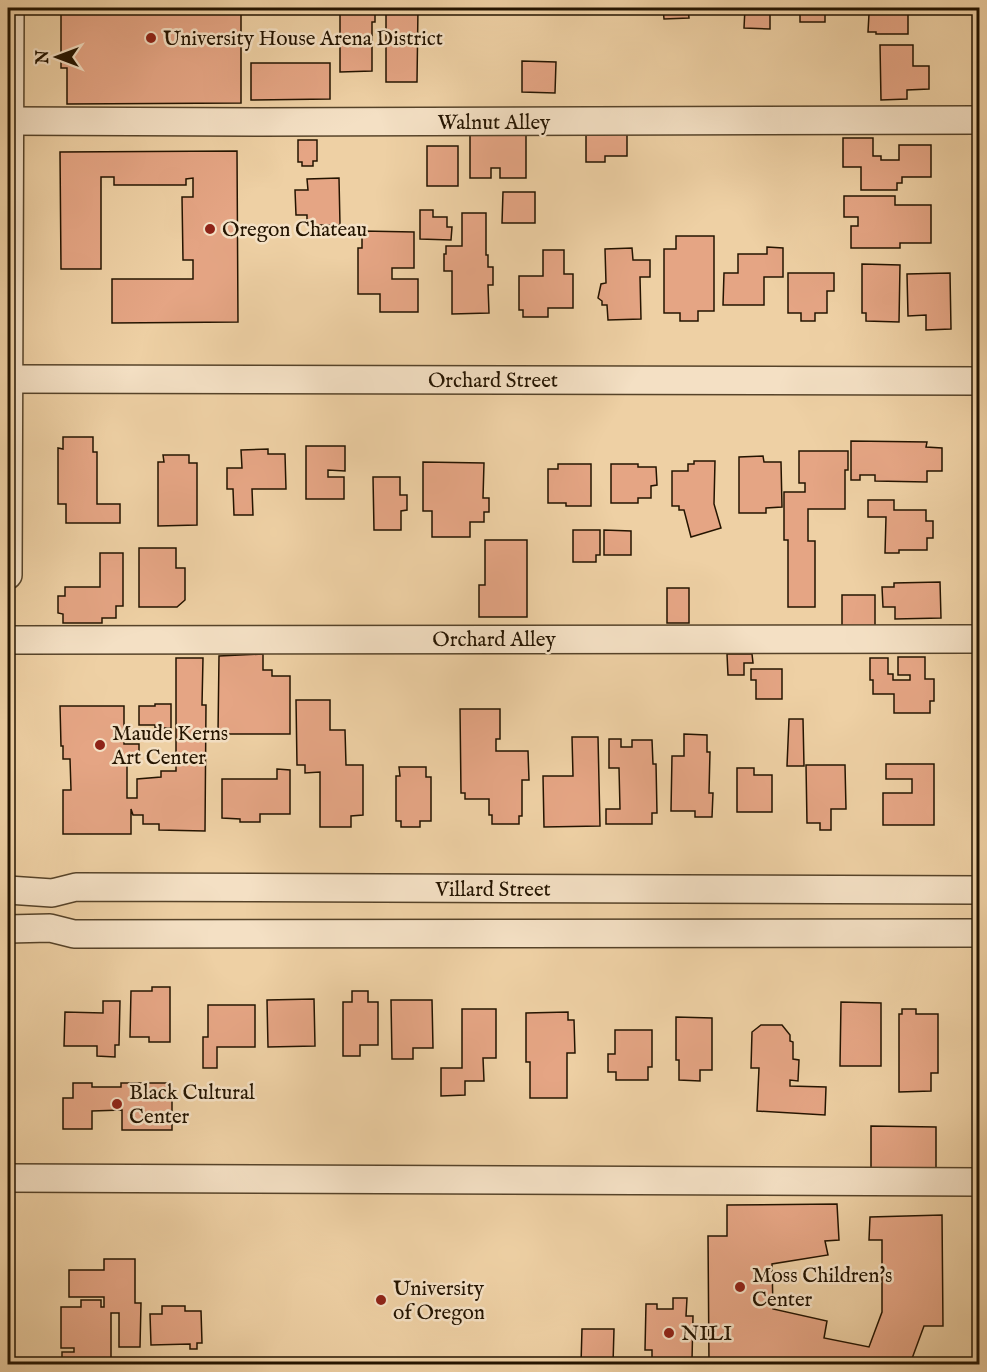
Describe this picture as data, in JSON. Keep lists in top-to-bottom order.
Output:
{
  "streets": {
    "street": [
      "Walnut Alley",
      "Orchard Street",
      "Orchard Alley",
      "Villard Street"
    ]
  },
  "places": [
    "University House Arena District",
    "Oregon Chateau",
    "Maude Kerns Art Center",
    "Black Cultural Center",
    "Moss Children's Center",
    "University of Oregon",
    "NILI"
  ],
  "north": "left"
}
